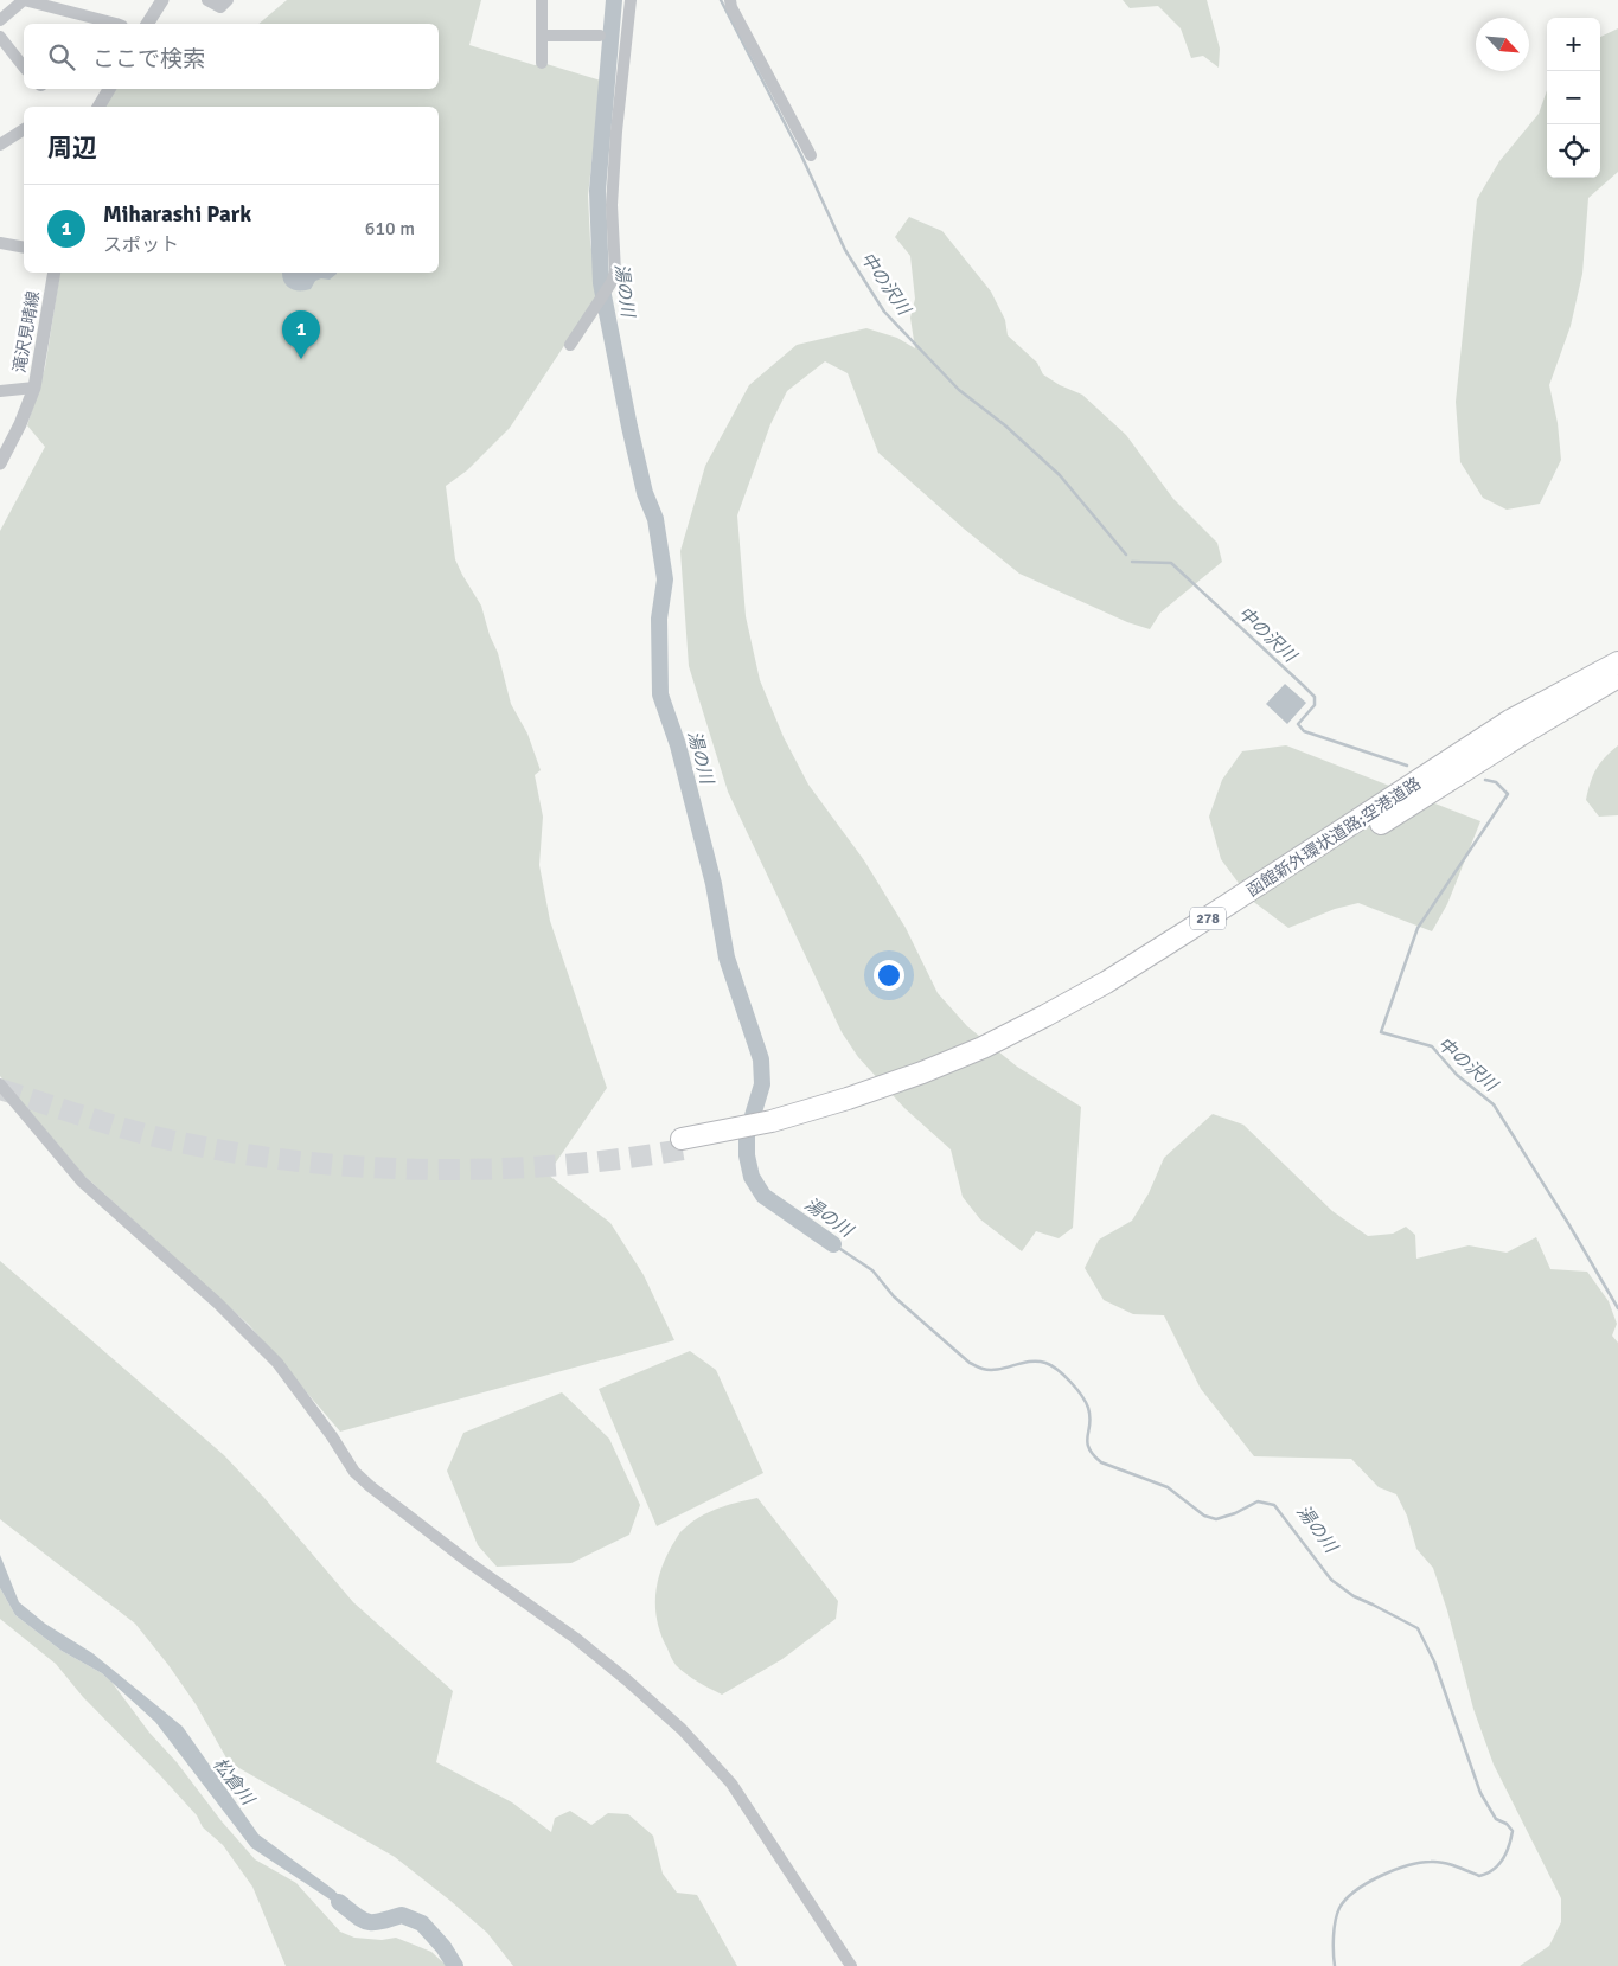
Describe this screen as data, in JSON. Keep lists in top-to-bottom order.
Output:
{
  "streets": {
    "highway": ["函館新外環状道路;空港道路", "278"],
    "street": ["滝沢見晴線"]
  },
  "water": ["中の沢川", "湯の川", "松倉川"],
  "north": "bottom right",
  "page": {
    "map_buttons": ["+", "−"],
    "search": "ここで検索",
    "heading": "周辺",
    "list": [
      {
        "mark": "1",
        "name": "Miharashi Park",
        "note": "スポット",
        "value": "610 m"
      }
    ],
    "pins": "1"
  }
}
